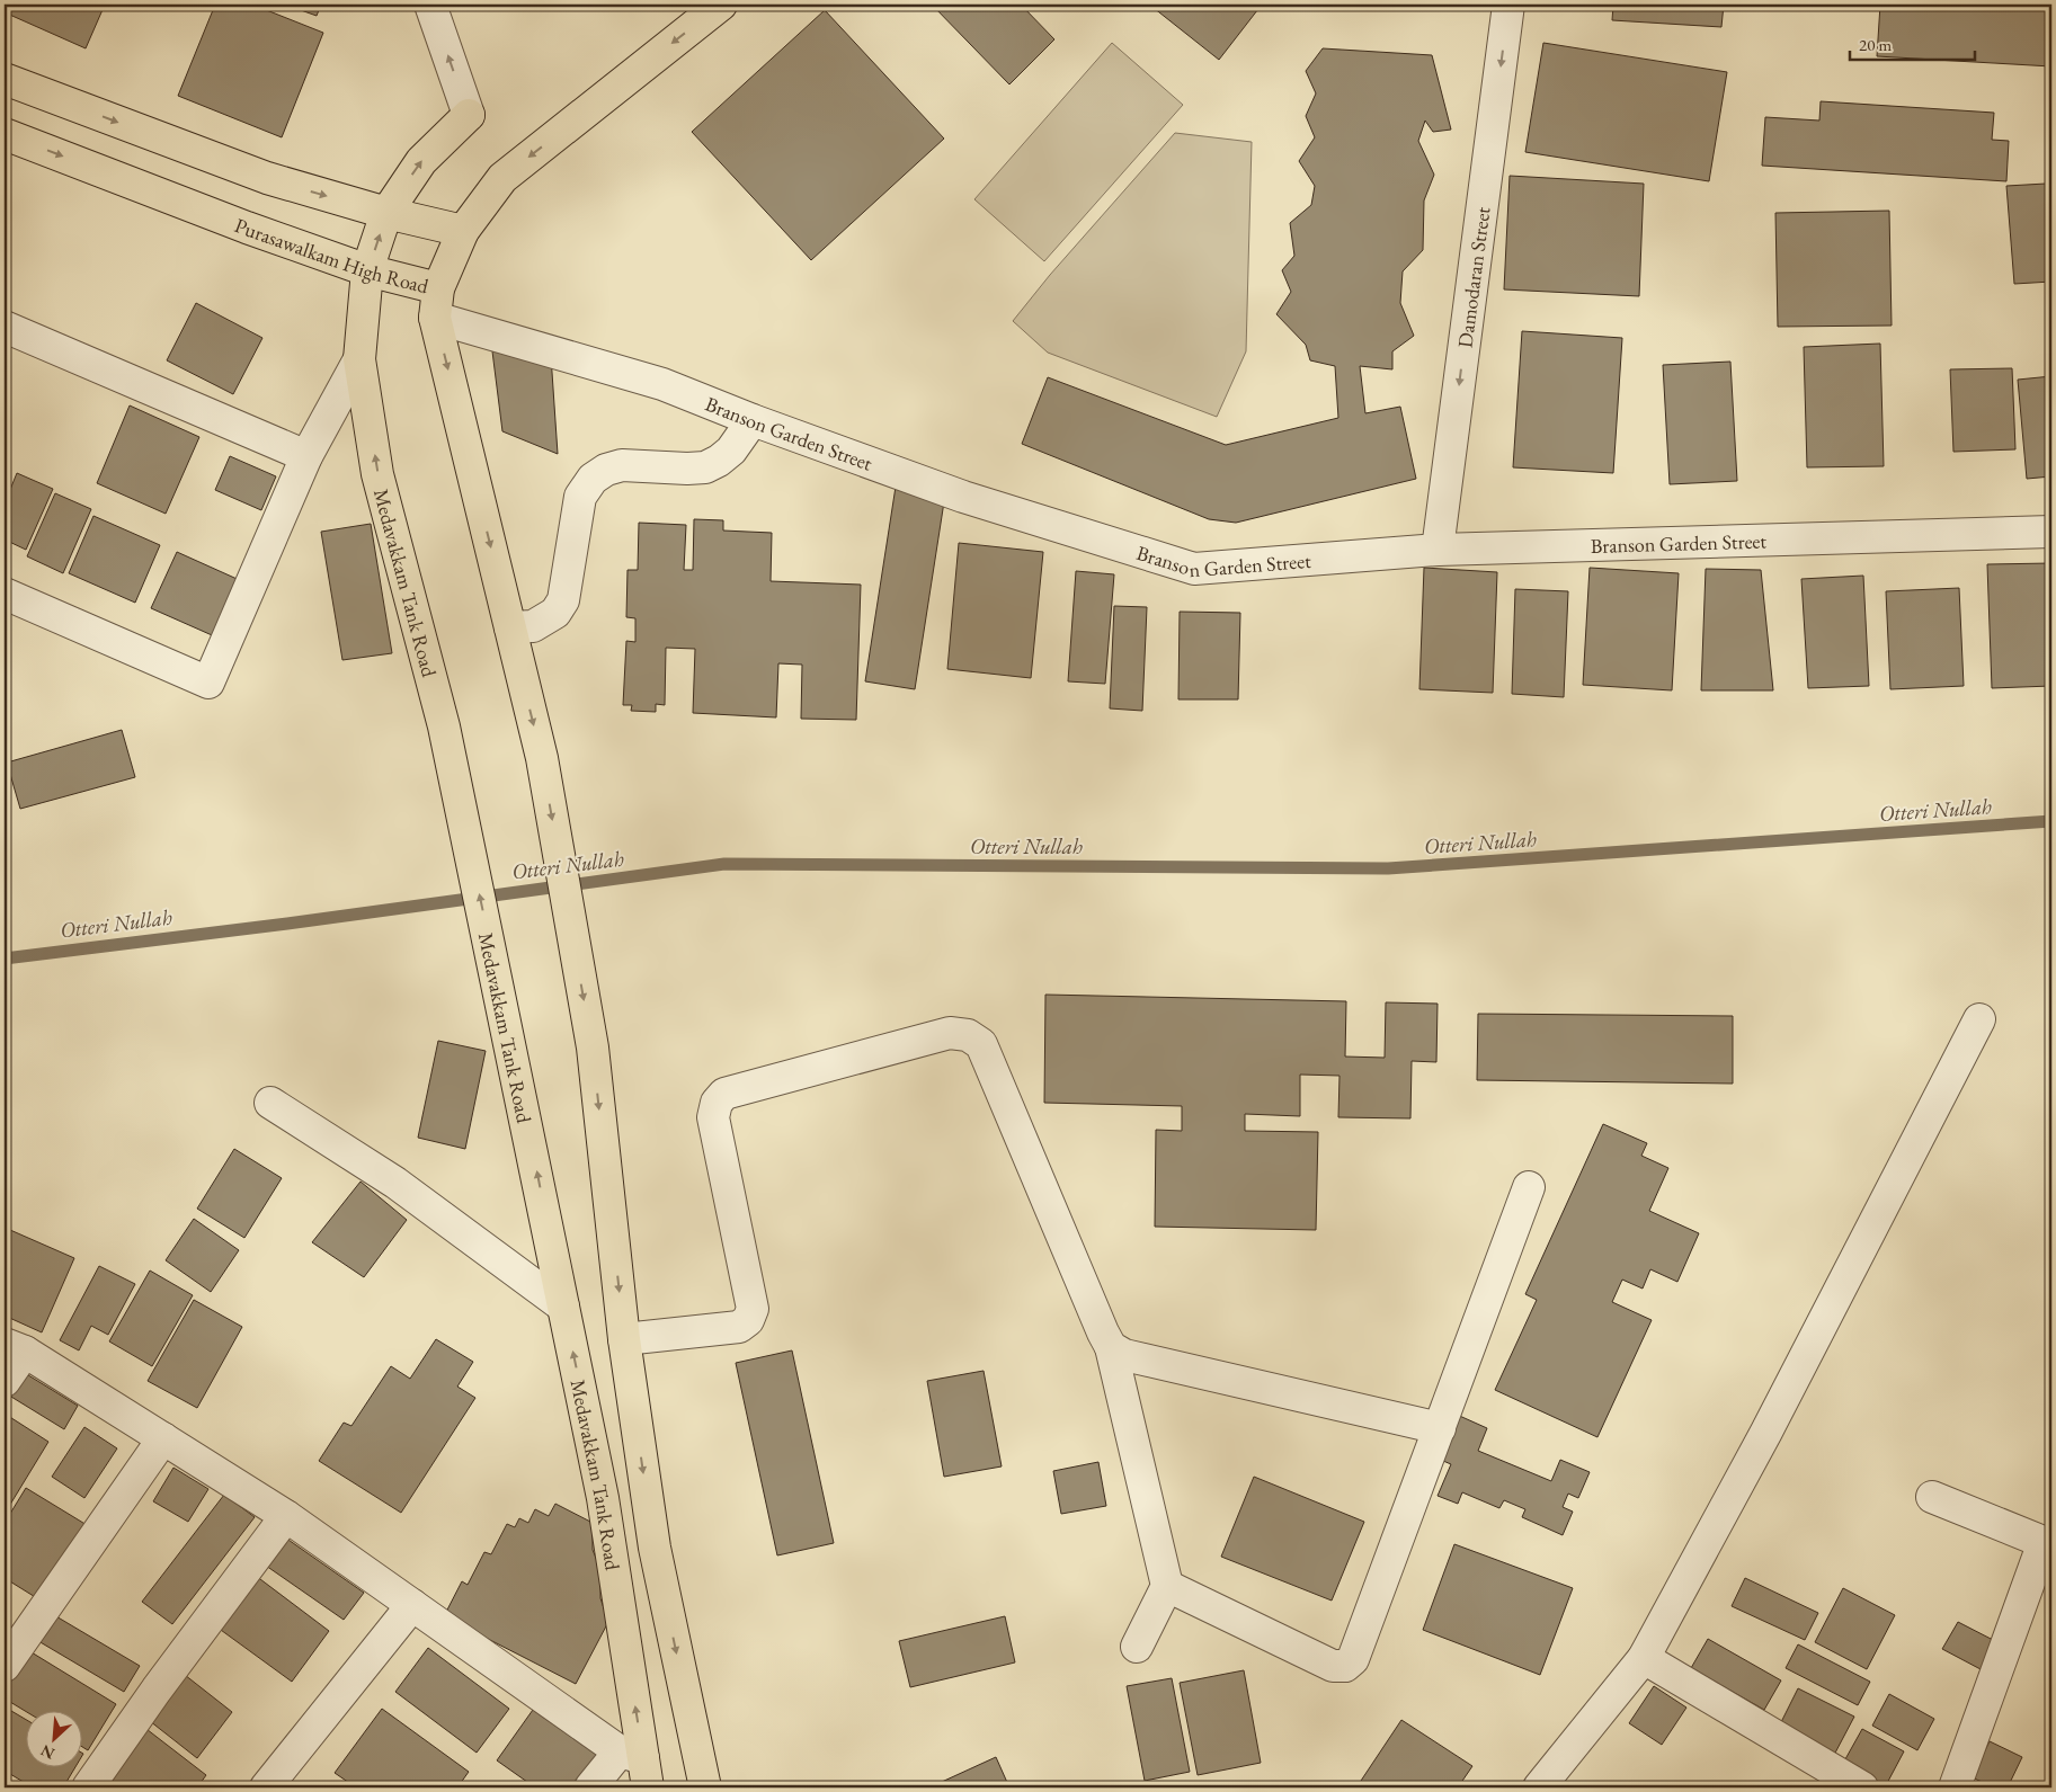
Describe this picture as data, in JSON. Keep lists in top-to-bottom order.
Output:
{
  "streets": {
    "main road": ["Purasawalkam High Road", "Medavakkam Tank Road"],
    "street": ["Damodaran Street", "Branson Garden Street"]
  },
  "crossings": [
    ["Purasawalkam High Road", "Branson Garden Street"],
    ["Purasawalkam High Road", "Medavakkam Tank Road"],
    ["Damodaran Street", "Branson Garden Street"]
  ],
  "one_way": ["Damodaran Street"],
  "water": ["Otteri Nullah"],
  "scale_bar": "20 m",
  "north": "bottom left"
}
